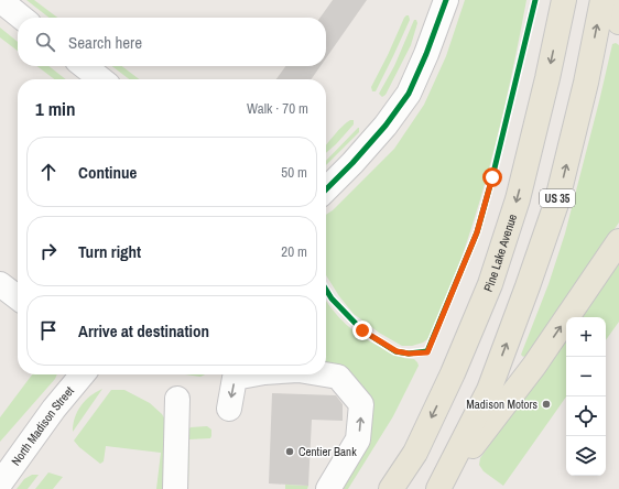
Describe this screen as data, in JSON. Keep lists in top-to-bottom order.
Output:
{
  "streets": {
    "main road": ["US 35", "Pine Lake Avenue"],
    "street": ["North Madison Street"]
  },
  "places": ["Madison Motors", "Centier Bank"],
  "page": {
    "search": "Search here",
    "heading": ["1 min", "Walk · 70 m"],
    "list": [
      ["Continue", "50 m"],
      ["Turn right", "20 m"],
      "Arrive at destination"
    ],
    "map_buttons": ["+", "−"]
  }
}
